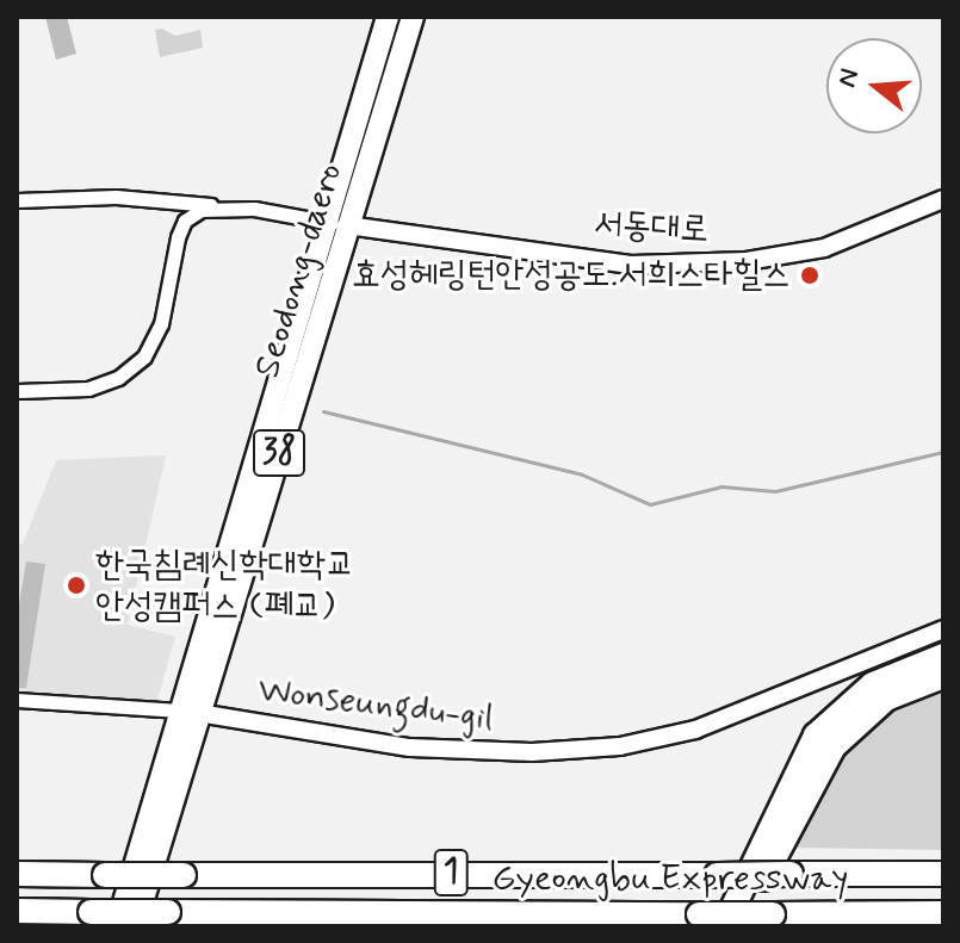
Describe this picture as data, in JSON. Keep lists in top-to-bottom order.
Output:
{
  "streets": {
    "highway": ["1", "Gyeongbu Expressway"],
    "main road": ["Seodong-daero", "38"],
    "street": ["서동대로", "Wonseungdu-gil"]
  },
  "crossings": [
    ["서동대로", "Seodong-daero"],
    ["Seodong-daero", "Wonseungdu-gil"],
    ["Seodong-daero", "1"],
    ["Seodong-daero", "Gyeongbu Expressway"],
    ["1", "Gyeongbu Expressway"]
  ],
  "places": ["효성헤링턴안성공도.서희스타힐스", "한국침례신학대학교 안성캠퍼스 (폐교)"],
  "north": "left"
}
